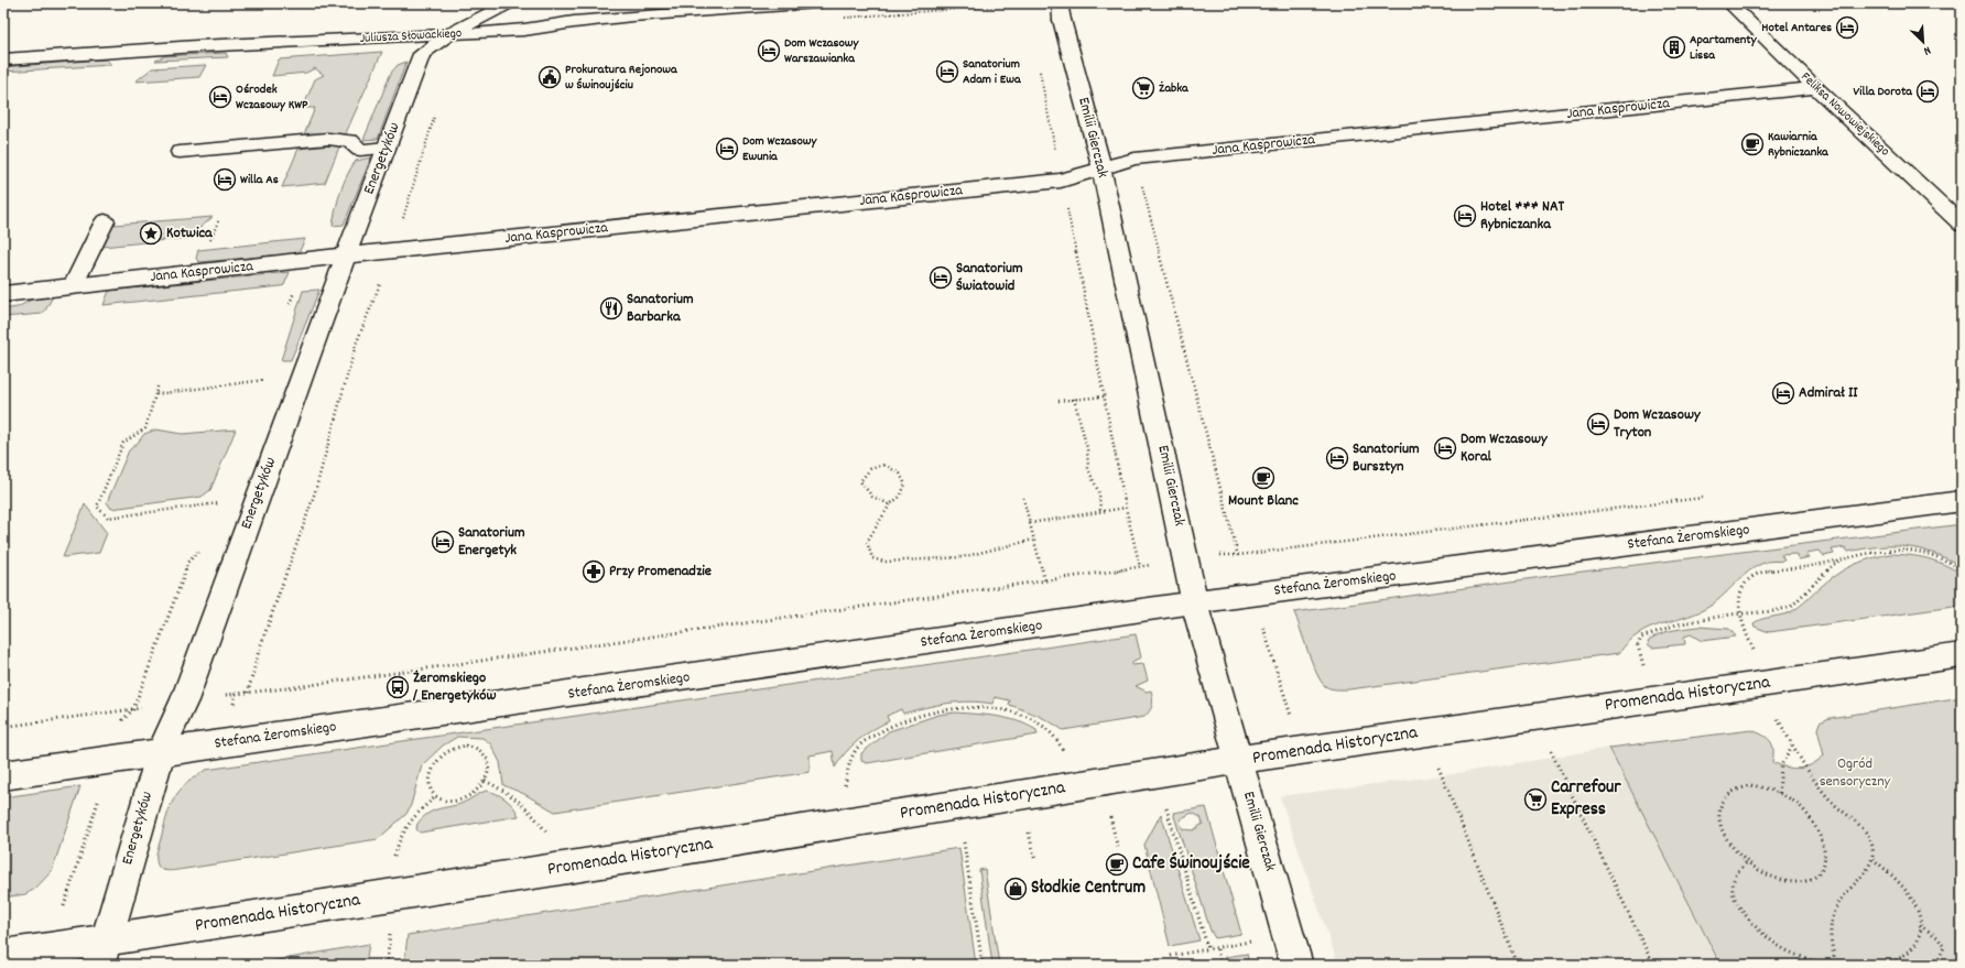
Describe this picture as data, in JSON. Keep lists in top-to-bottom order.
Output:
{
  "streets": {
    "street": [
      "Juliusza Słowackiego",
      "Jana Kasprowicza",
      "Feliksa Nowowiejskiego",
      "Emilii Gierczak",
      "Energetyków",
      "Stefana Żeromskiego",
      "Promenada Historyczna"
    ]
  },
  "crossings": [
    ["Juliusza Słowackiego", "Energetyków"],
    ["Jana Kasprowicza", "Feliksa Nowowiejskiego"],
    ["Jana Kasprowicza", "Emilii Gierczak"],
    ["Jana Kasprowicza", "Energetyków"],
    ["Emilii Gierczak", "Stefana Żeromskiego"],
    ["Emilii Gierczak", "Promenada Historyczna"],
    ["Energetyków", "Stefana Żeromskiego"],
    ["Energetyków", "Promenada Historyczna"]
  ],
  "parks": ["Ogród sensoryczny"],
  "places": {
    "hotel": [
      "Hotel Antares",
      "Dom Wczasowy Warszawianka",
      "Sanatorium Adam i Ewa",
      "Villa Dorota",
      "Ośrodek Wczasowy KWP",
      "Dom Wczasowy Ewunia",
      "Willa As",
      "Hotel *** NAT Rybniczanka",
      "Sanatorium Światowid",
      "Admirał II",
      "Dom Wczasowy Tryton",
      "Dom Wczasowy Koral",
      "Sanatorium Bursztyn",
      "Sanatorium Energetyk"
    ],
    "building": ["Apartamenty Lissa"],
    "public building": ["Prokuratura Rejonowa w Świnoujściu"],
    "supermarket": ["Żabka", "Carrefour Express"],
    "cafe": ["Kawiarnia Rybniczanka", "Mount Blanc", "Cafe Świnoujście"],
    "place": ["Kotwica"],
    "restaurant": ["Sanatorium Barbarka"],
    "pharmacy": ["Przy Promenadzie"],
    "bus stop": ["Żeromskiego / Energetyków"],
    "shop": ["Słodkie Centrum"]
  },
  "north": "bottom right"
}
